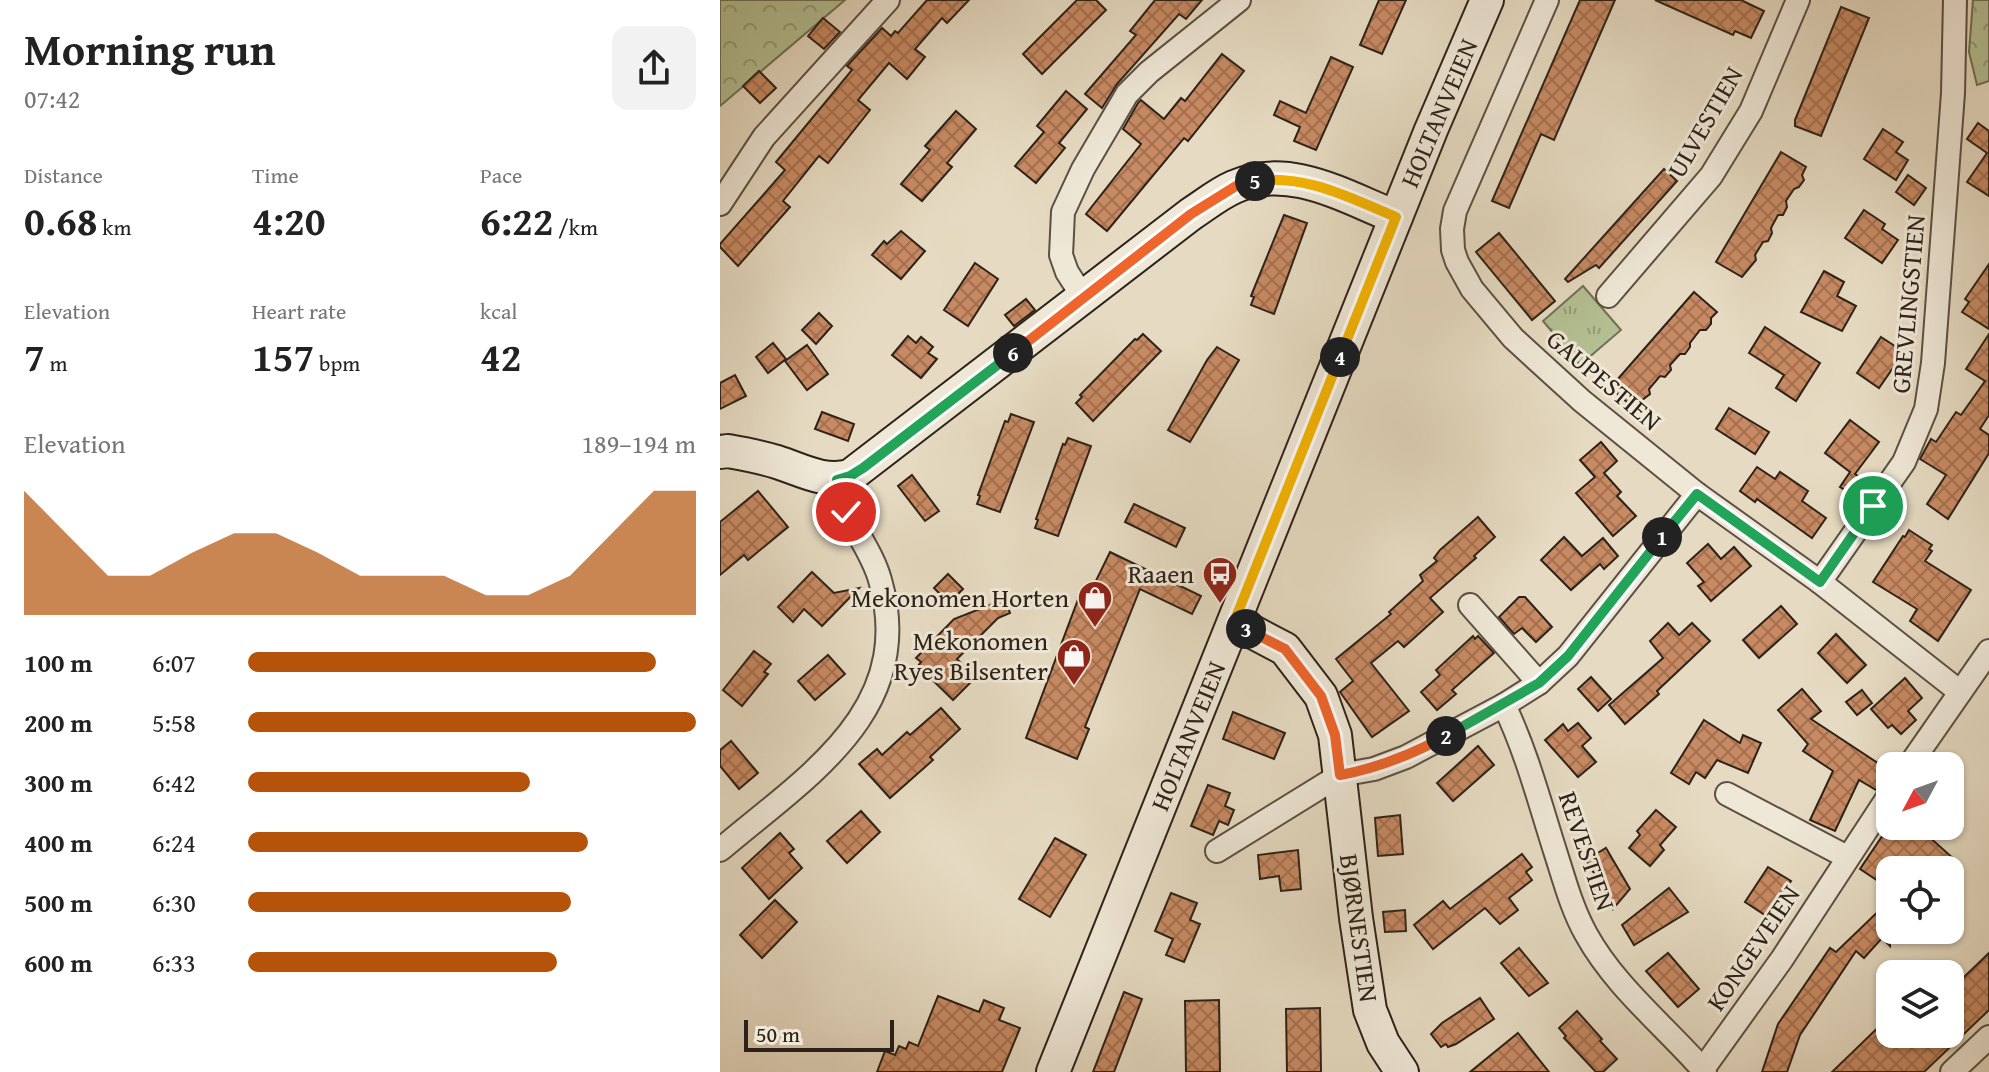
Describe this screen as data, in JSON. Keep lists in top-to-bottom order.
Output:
{
  "streets": {
    "street": [
      "HOLTANVEIEN",
      "ULVESTIEN",
      "GREVLINGSTIEN",
      "GAUPESTIEN",
      "REVESTIEN",
      "BJØRNESTIEN",
      "KONGEVEIEN"
    ]
  },
  "crossings": [
    ["HOLTANVEIEN", "BJØRNESTIEN"],
    ["GREVLINGSTIEN", "GAUPESTIEN"],
    ["REVESTIEN", "KONGEVEIEN"]
  ],
  "places": {
    "bus stop": ["Raaen"],
    "shop": ["Mekonomen Horten", "Mekonomen Ryes Bilsenter"]
  },
  "scale_bar": "50 m",
  "north": "bottom left",
  "page": {
    "heading": ["Morning run", "07:42"],
    "stats": [
      ["Distance", "0.68 km"],
      ["Time", "4:20"],
      ["Pace", "6:22 /km"],
      ["Elevation", "7 m"],
      ["Heart rate", "157 bpm"],
      ["kcal", "42"]
    ],
    "pins": [
      "5",
      "6",
      "4",
      "1",
      "3",
      "2"
    ],
    "chart": ["Elevation", "189–194 m"],
    "list": [
      {
        "name": "100 m",
        "note": "6:07"
      },
      {
        "name": "200 m",
        "note": "5:58"
      },
      {
        "name": "300 m",
        "note": "6:42"
      },
      {
        "name": "400 m",
        "note": "6:24"
      },
      {
        "name": "500 m",
        "note": "6:30"
      },
      {
        "name": "600 m",
        "note": "6:33"
      }
    ],
    "scale": "50 m"
  }
}
